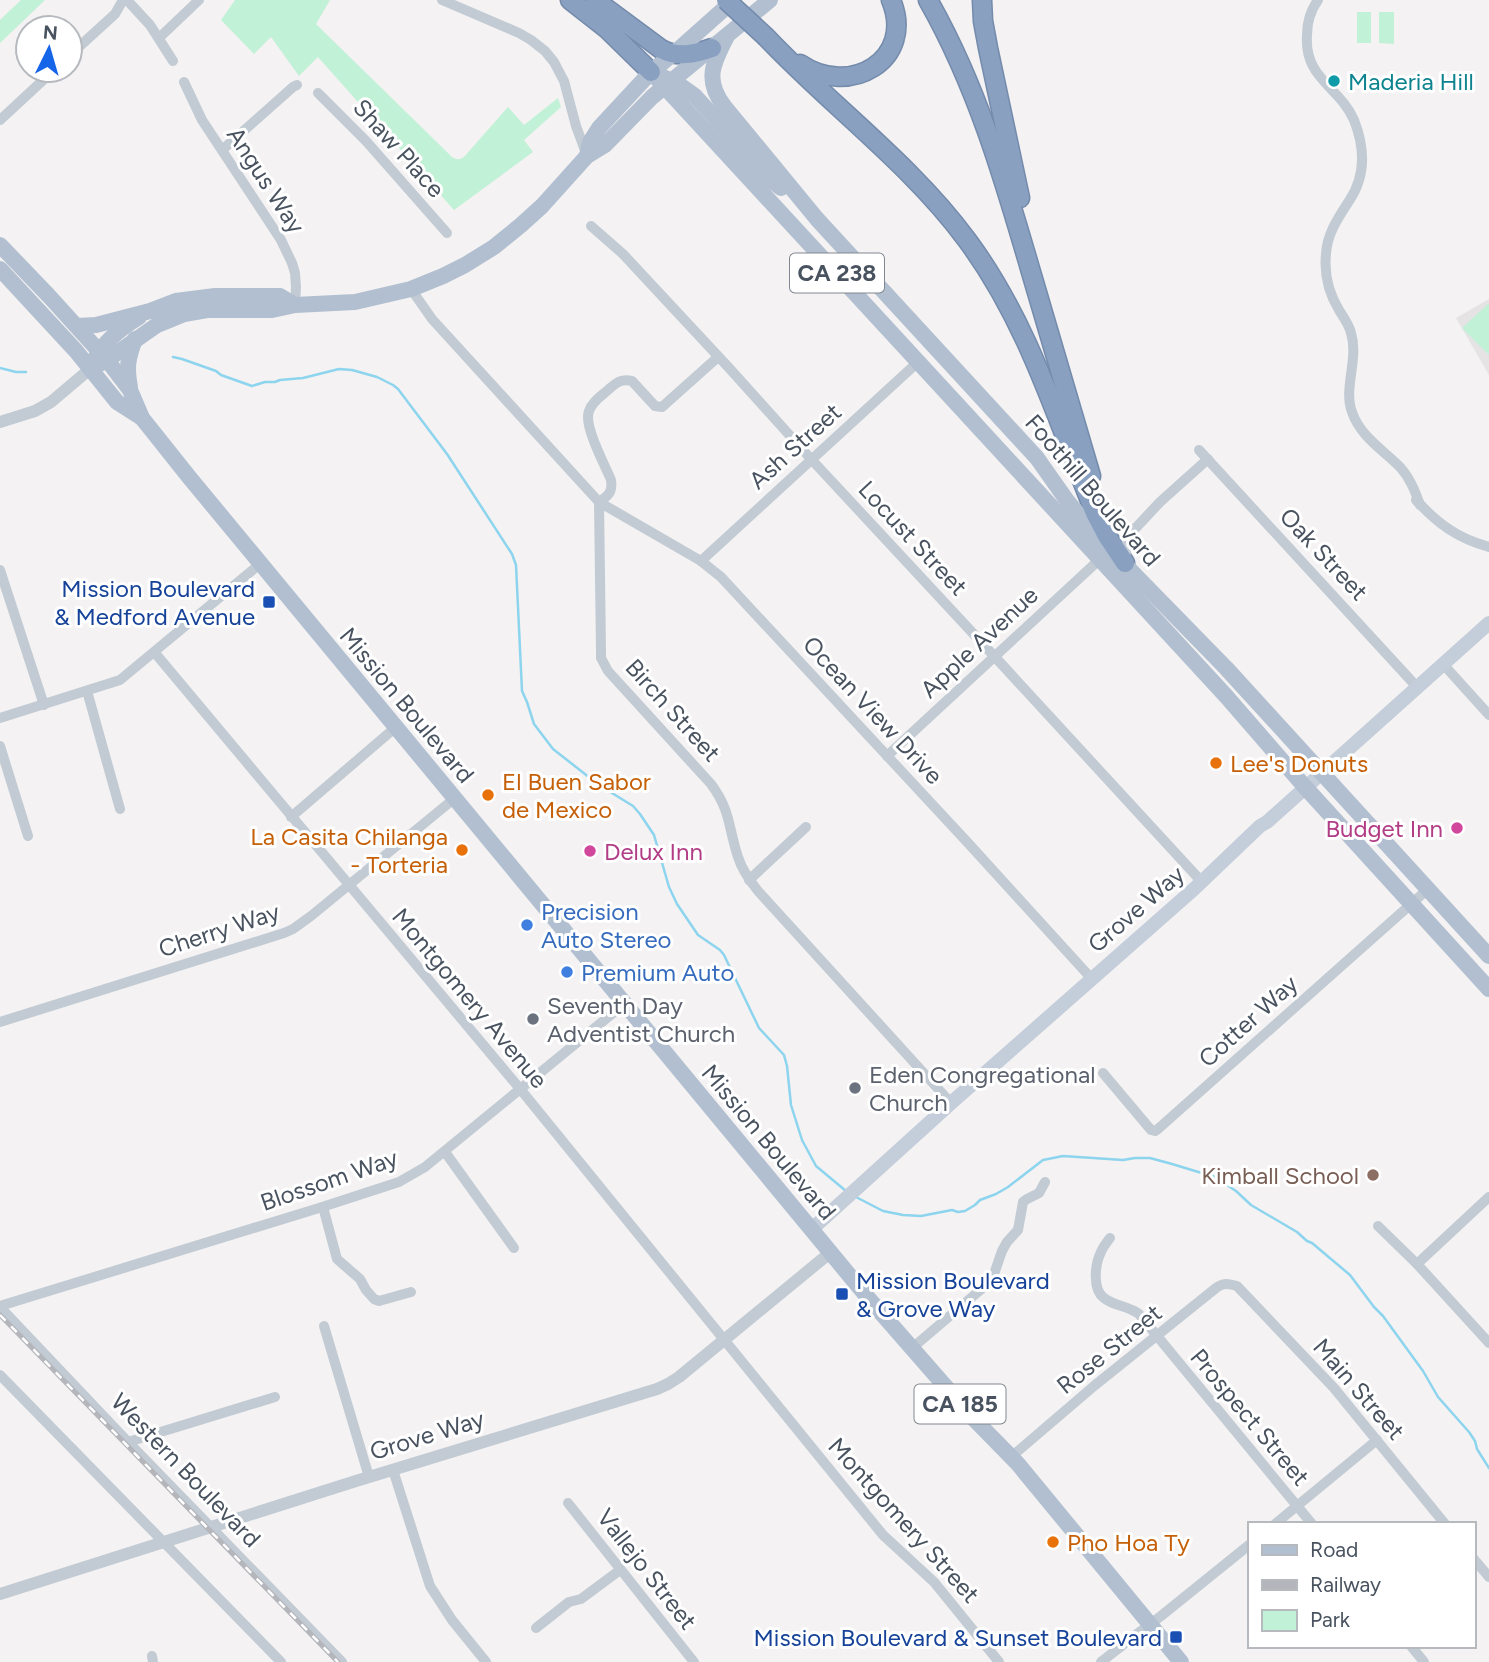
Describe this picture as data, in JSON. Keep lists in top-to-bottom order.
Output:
{
  "streets": {
    "highway": ["CA 238"],
    "main road": [
      "Foothill Boulevard",
      "Mission Boulevard",
      "Grove Way",
      "CA 185"
    ],
    "street": [
      "Shaw Place",
      "Angus Way",
      "Ash Street",
      "Locust Street",
      "Oak Street",
      "Apple Avenue",
      "Birch Street",
      "Ocean View Drive",
      "Cherry Way",
      "Montgomery Avenue",
      "Cotter Way",
      "Blossom Way",
      "Rose Street",
      "Main Street",
      "Prospect Street",
      "Western Boulevard",
      "Montgomery Street",
      "Vallejo Street"
    ]
  },
  "crossings": [
    ["CA 238", "Foothill Boulevard"],
    ["Ash Street", "Foothill Boulevard"],
    ["Ash Street", "Locust Street"],
    ["Ash Street", "Ocean View Drive"],
    ["Foothill Boulevard", "Apple Avenue"],
    ["Foothill Boulevard", "Grove Way"],
    ["Foothill Boulevard", "Cotter Way"],
    ["Locust Street", "Apple Avenue"],
    ["Locust Street", "Birch Street"],
    ["Locust Street", "Grove Way"],
    ["Oak Street", "Grove Way"],
    ["Apple Avenue", "Ocean View Drive"],
    ["Mission Boulevard", "Grove Way"],
    ["Mission Boulevard", "Cherry Way"],
    ["Mission Boulevard", "Blossom Way"],
    ["Mission Boulevard", "Rose Street"],
    ["Birch Street", "Ocean View Drive"],
    ["Birch Street", "Grove Way"],
    ["Ocean View Drive", "Grove Way"],
    ["Grove Way", "Montgomery Avenue"],
    ["Grove Way", "Western Boulevard"],
    ["Grove Way", "Montgomery Street"],
    ["Cherry Way", "Montgomery Avenue"],
    ["Montgomery Avenue", "Blossom Way"],
    ["Montgomery Avenue", "Montgomery Street"],
    ["Blossom Way", "Western Boulevard"],
    ["Rose Street", "Main Street"],
    ["Rose Street", "Prospect Street"]
  ],
  "places": {
    "other": [
      "Maderia Hill",
      "Lee's Donuts",
      "El Buen Sabor de Mexico",
      "Budget Inn",
      "La Casita Chilanga - Torteria",
      "Delux Inn",
      "Precision Auto Stereo",
      "Premium Auto",
      "Seventh Day Adventist Church",
      "Eden Congregational Church",
      "Kimball School",
      "Pho Hoa Ty"
    ],
    "transit": ["Mission Boulevard & Medford Avenue", "Mission Boulevard & Grove Way", "Mission Boulevard & Sunset Boulevard"]
  },
  "legend": ["Road", "Railway", "Park"],
  "north": "top"
}
